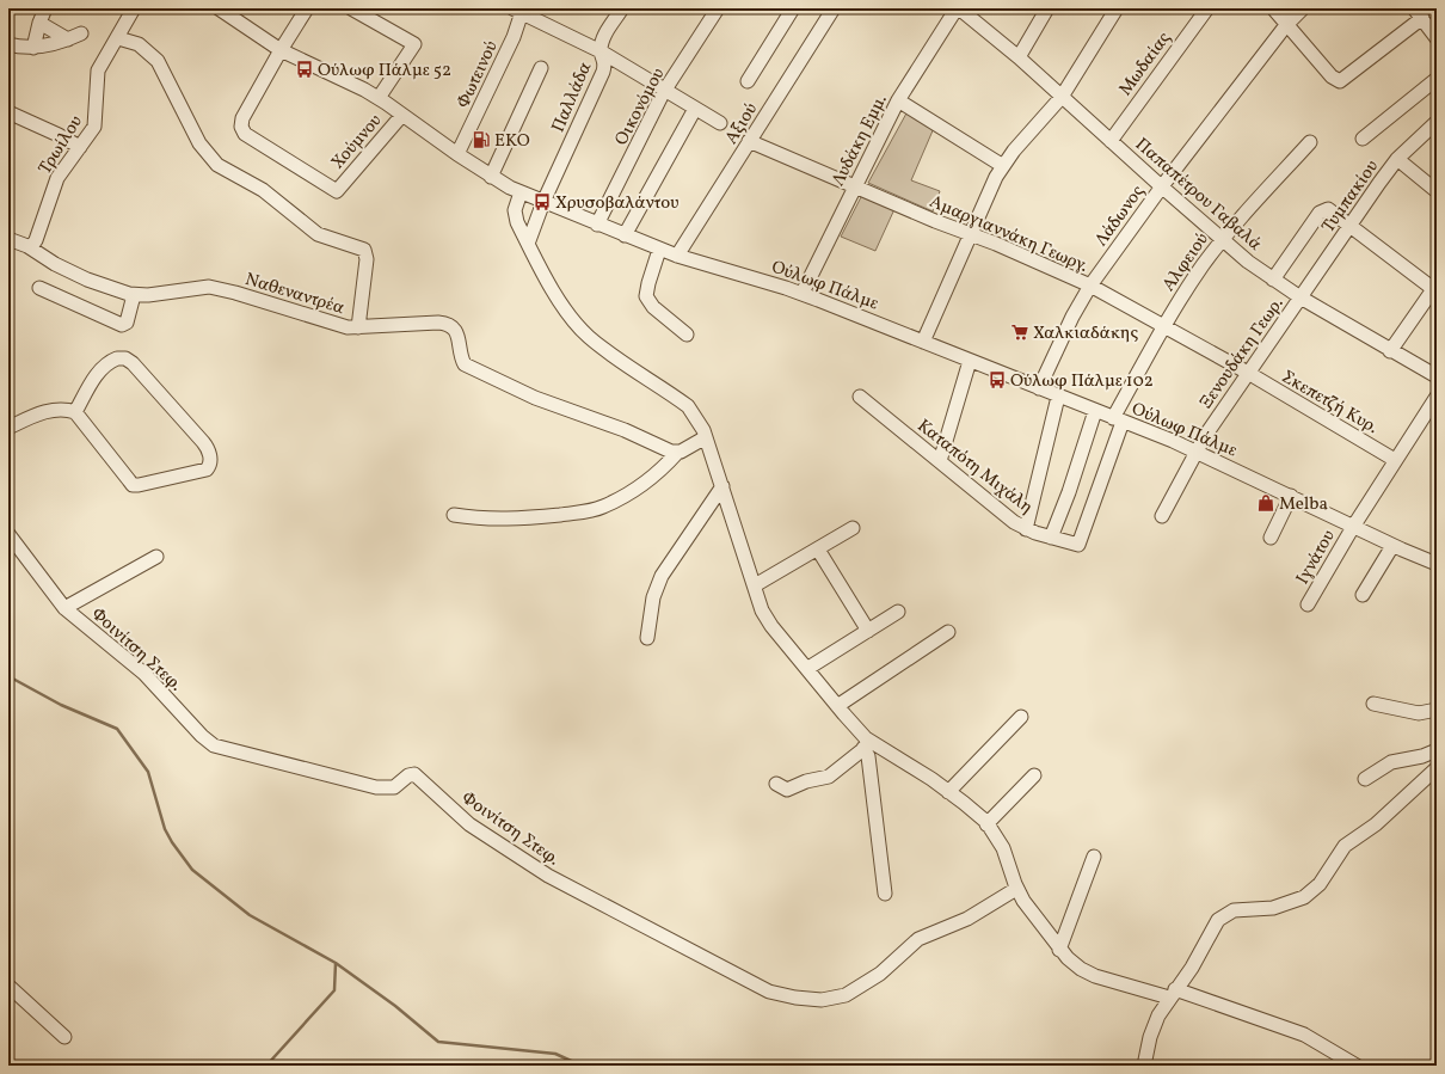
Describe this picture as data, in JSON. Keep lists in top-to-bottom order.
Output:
{
  "streets": {
    "street": [
      "Μωδαίας",
      "Φωτεινού",
      "Παλλάδα",
      "Οικονόμου",
      "Αξιού",
      "Λυδάκη Εμμ.",
      "Χούμνου",
      "Τρωίλου",
      "Παπαπέτρου Γαβαλά",
      "Τυμπακίου",
      "Λάδωνος",
      "Αμαργιαννάκη Γεωργ.",
      "Αλφειού",
      "Ούλωφ Πάλμε",
      "Ναθεναντρέα",
      "Ξενουδάκη Γεωρ.",
      "Σκεπετζή Κυρ.",
      "Καταπότη Μιχάλη",
      "Ιγνάτου",
      "Φοινίτση Στεφ."
    ]
  },
  "crossings": [
    ["Μωδαίας", "Παπαπέτρου Γαβαλά"],
    ["Φωτεινού", "Ούλωφ Πάλμε"],
    ["Παλλάδα", "Ούλωφ Πάλμε"],
    ["Οικονόμου", "Ούλωφ Πάλμε"],
    ["Αξιού", "Αμαργιαννάκη Γεωργ."],
    ["Αξιού", "Ούλωφ Πάλμε"],
    ["Λυδάκη Εμμ.", "Παπαπέτρου Γαβαλά"],
    ["Λυδάκη Εμμ.", "Αμαργιαννάκη Γεωργ."],
    ["Λυδάκη Εμμ.", "Ούλωφ Πάλμε"],
    ["Χούμνου", "Ούλωφ Πάλμε"],
    ["Τρωίλου", "Ναθεναντρέα"],
    ["Παπαπέτρου Γαβαλά", "Τυμπακίου"],
    ["Παπαπέτρου Γαβαλά", "Λάδωνος"],
    ["Παπαπέτρου Γαβαλά", "Αλφειού"],
    ["Παπαπέτρου Γαβαλά", "Ξενουδάκη Γεωρ."],
    ["Τυμπακίου", "Ξενουδάκη Γεωρ."],
    ["Λάδωνος", "Αμαργιαννάκη Γεωργ."],
    ["Λάδωνος", "Ούλωφ Πάλμε"],
    ["Αμαργιαννάκη Γεωργ.", "Αλφειού"],
    ["Αμαργιαννάκη Γεωργ.", "Ξενουδάκη Γεωρ."],
    ["Αμαργιαννάκη Γεωργ.", "Σκεπετζή Κυρ."],
    ["Αλφειού", "Ούλωφ Πάλμε"],
    ["Αλφειού", "Καταπότη Μιχάλη"],
    ["Ούλωφ Πάλμε", "Ξενουδάκη Γεωρ."],
    ["Ούλωφ Πάλμε", "Ιγνάτου"],
    ["Ξενουδάκη Γεωρ.", "Σκεπετζή Κυρ."],
    ["Σκεπετζή Κυρ.", "Ιγνάτου"]
  ],
  "places": {
    "bus stop": ["Ούλωφ Πάλμε 52", "Χρυσοβαλάντου", "Ούλωφ Πάλμε 102"],
    "fuel station": ["EKO"],
    "supermarket": ["Χαλκιαδάκης"],
    "shop": ["Melba"]
  }
}
